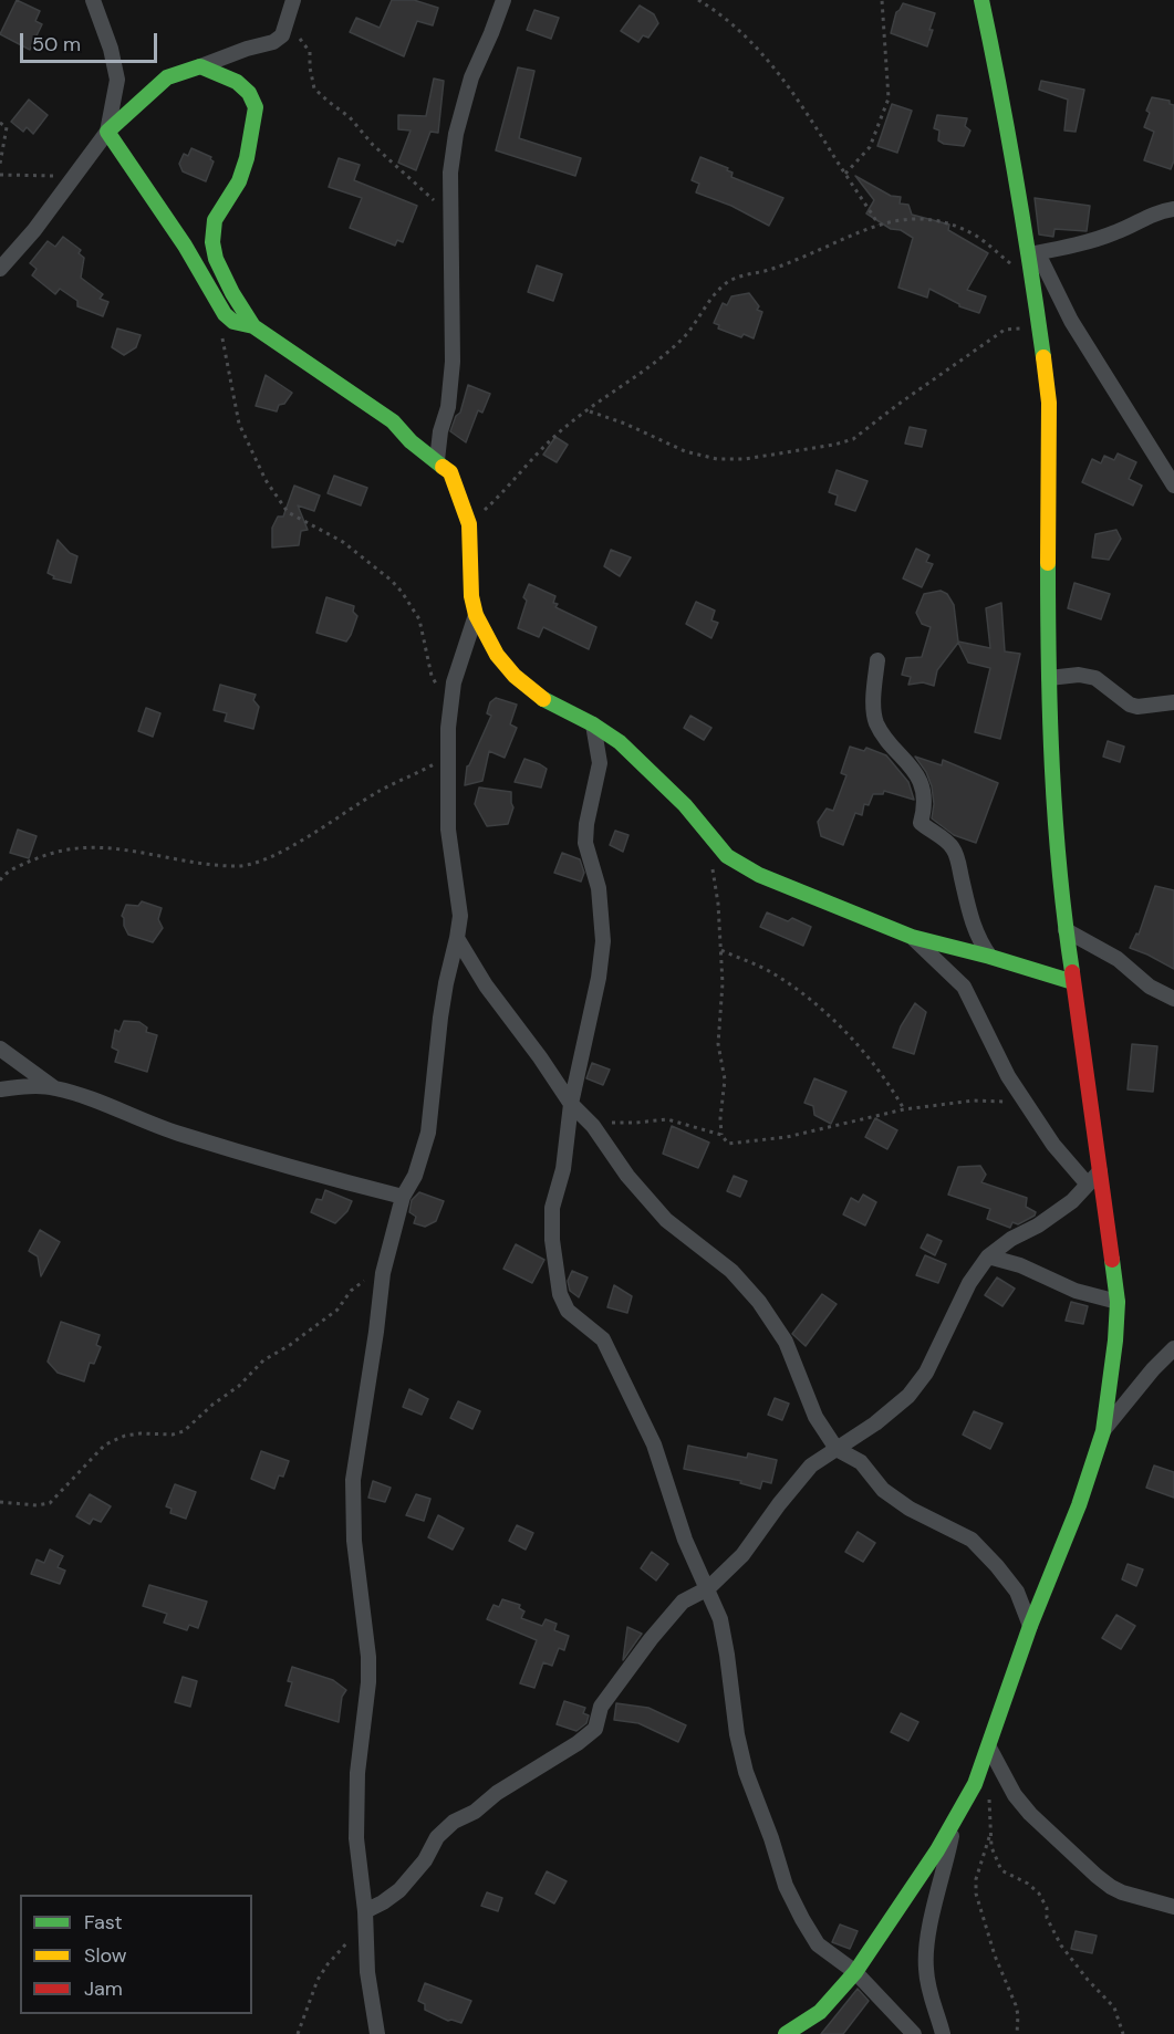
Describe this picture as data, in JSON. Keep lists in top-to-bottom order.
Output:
{
  "legend": ["Fast", "Slow", "Jam"],
  "scale_bar": "50 m"
}
